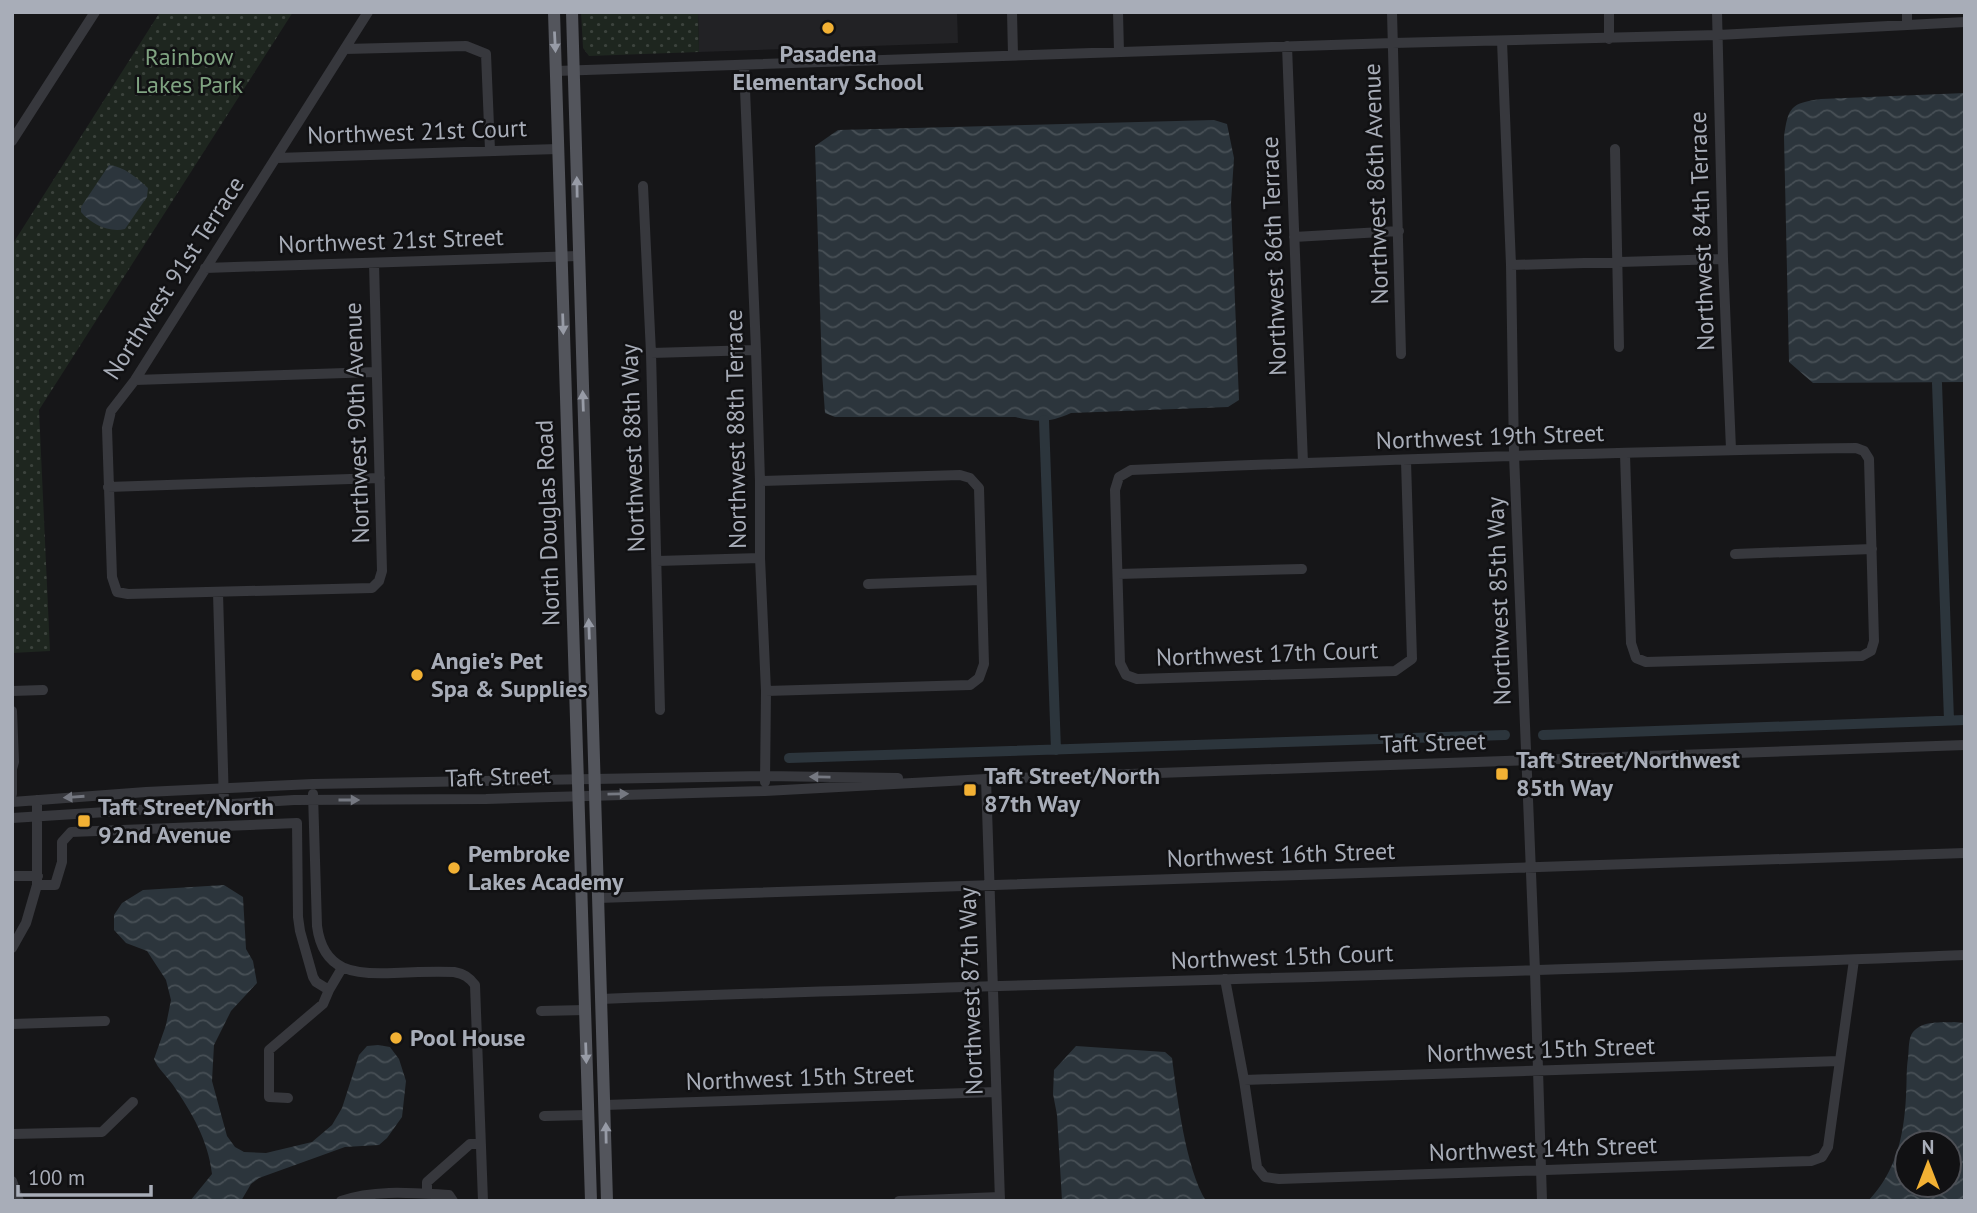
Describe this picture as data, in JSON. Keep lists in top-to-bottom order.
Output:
{
  "streets": {
    "main road": ["North Douglas Road"],
    "street": [
      "Northwest 21st Court",
      "Northwest 86th Avenue",
      "Northwest 84th Terrace",
      "Northwest 21st Street",
      "Northwest 86th Terrace",
      "Northwest 91st Terrace",
      "Northwest 90th Avenue",
      "Northwest 88th Terrace",
      "Northwest 19th Street",
      "Northwest 88th Way",
      "Northwest 85th Way",
      "Northwest 17th Court",
      "Taft Street",
      "Northwest 16th Street",
      "Northwest 15th Court",
      "Northwest 87th Way",
      "Northwest 15th Street",
      "Northwest 14th Street"
    ]
  },
  "crossings": [
    ["Northwest 21st Court", "Northwest 91st Terrace"],
    ["Northwest 21st Court", "North Douglas Road"],
    ["Northwest 84th Terrace", "Northwest 19th Street"],
    ["Northwest 21st Street", "Northwest 91st Terrace"],
    ["Northwest 21st Street", "Northwest 90th Avenue"],
    ["Northwest 21st Street", "North Douglas Road"],
    ["Northwest 86th Terrace", "Northwest 19th Street"],
    ["Northwest 91st Terrace", "Northwest 90th Avenue"],
    ["Northwest 88th Terrace", "Taft Street"],
    ["Northwest 19th Street", "Northwest 85th Way"],
    ["Northwest 19th Street", "Northwest 17th Court"],
    ["North Douglas Road", "Taft Street"],
    ["North Douglas Road", "Northwest 16th Street"],
    ["North Douglas Road", "Northwest 15th Court"],
    ["North Douglas Road", "Northwest 15th Street"],
    ["Northwest 85th Way", "Taft Street"],
    ["Northwest 85th Way", "Northwest 16th Street"],
    ["Northwest 85th Way", "Northwest 15th Court"],
    ["Northwest 85th Way", "Northwest 15th Street"],
    ["Northwest 85th Way", "Northwest 14th Street"],
    ["Taft Street", "Northwest 87th Way"],
    ["Northwest 16th Street", "Northwest 87th Way"],
    ["Northwest 15th Court", "Northwest 87th Way"],
    ["Northwest 87th Way", "Northwest 15th Street"],
    ["Northwest 15th Street", "Northwest 14th Street"]
  ],
  "parks": ["Rainbow Lakes Park"],
  "places": {
    "other": [
      "Pasadena Elementary School",
      "Angie's Pet Spa & Supplies",
      "Pembroke Lakes Academy",
      "Pool House"
    ],
    "transit": ["Taft Street/Northwest 85th Way", "Taft Street/North 87th Way", "Taft Street/North 92nd Avenue"]
  },
  "scale_bar": "100 m",
  "north": "top"
}
